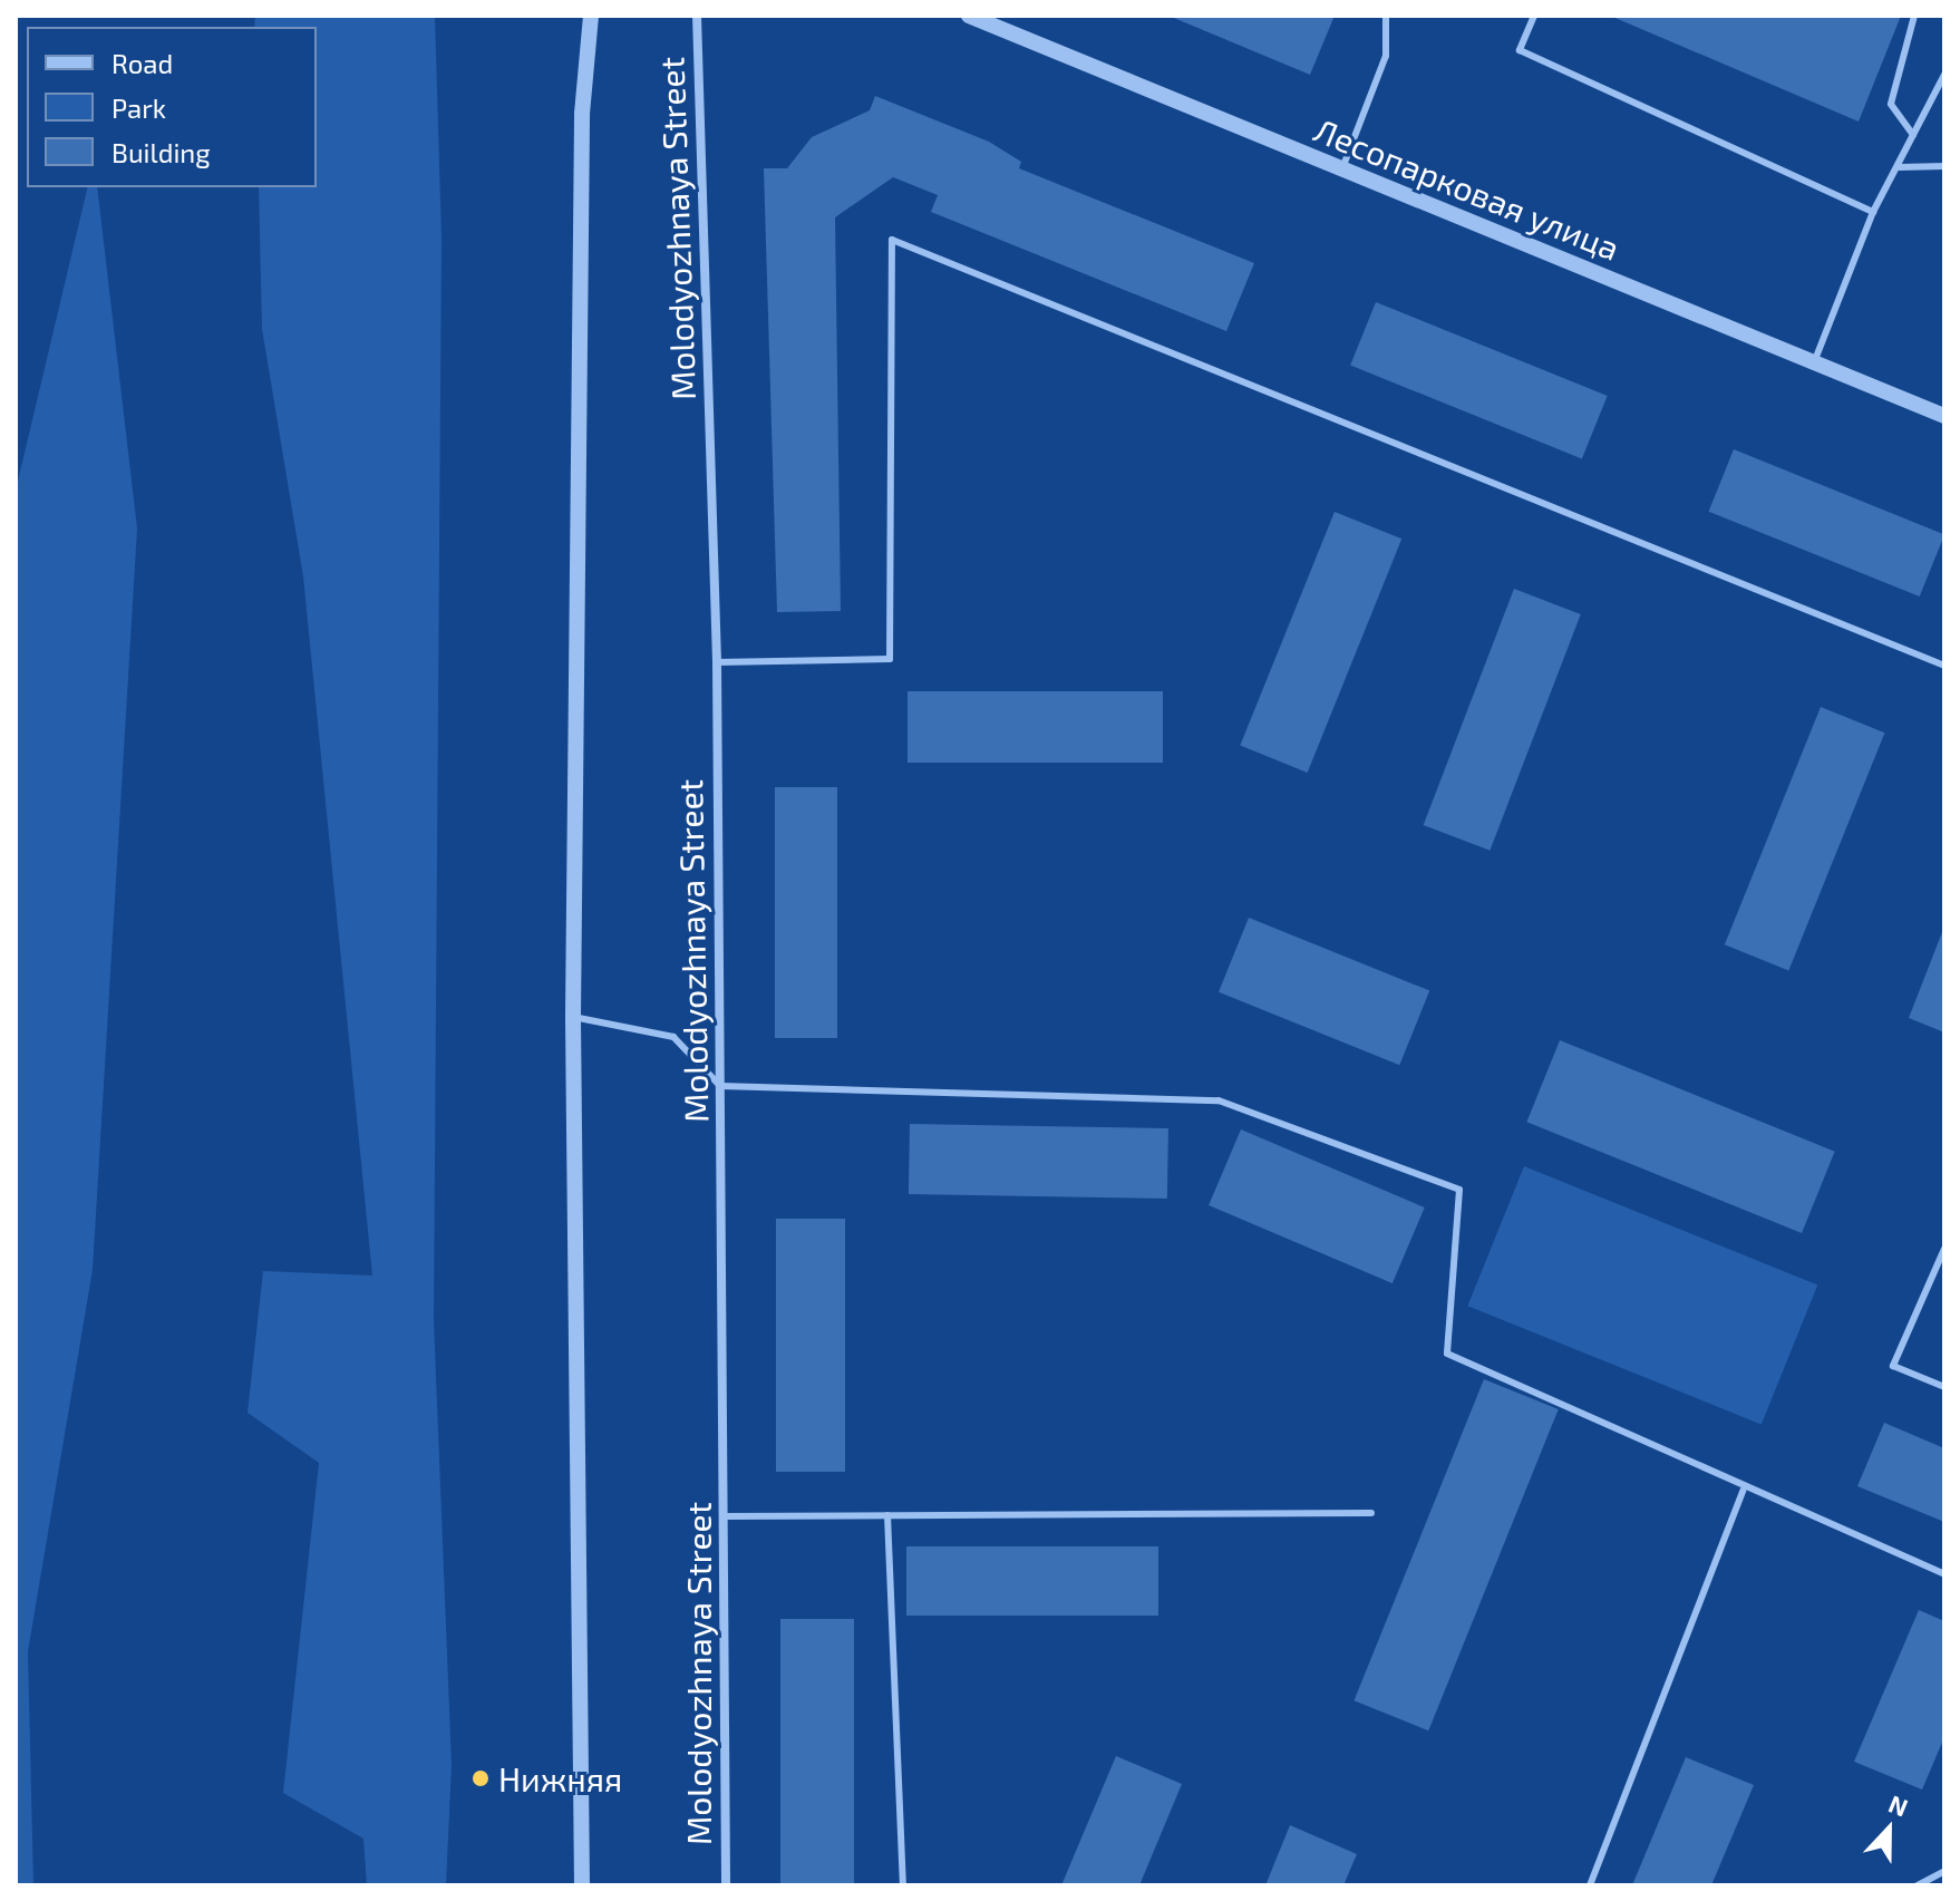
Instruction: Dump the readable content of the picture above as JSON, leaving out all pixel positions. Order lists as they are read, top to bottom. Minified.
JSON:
{"streets":{"street":["Лесопарковая улица","Molodyozhnaya Street"]},"places":["Нижняя"],"legend":["Road","Park","Building"],"north":"top"}
